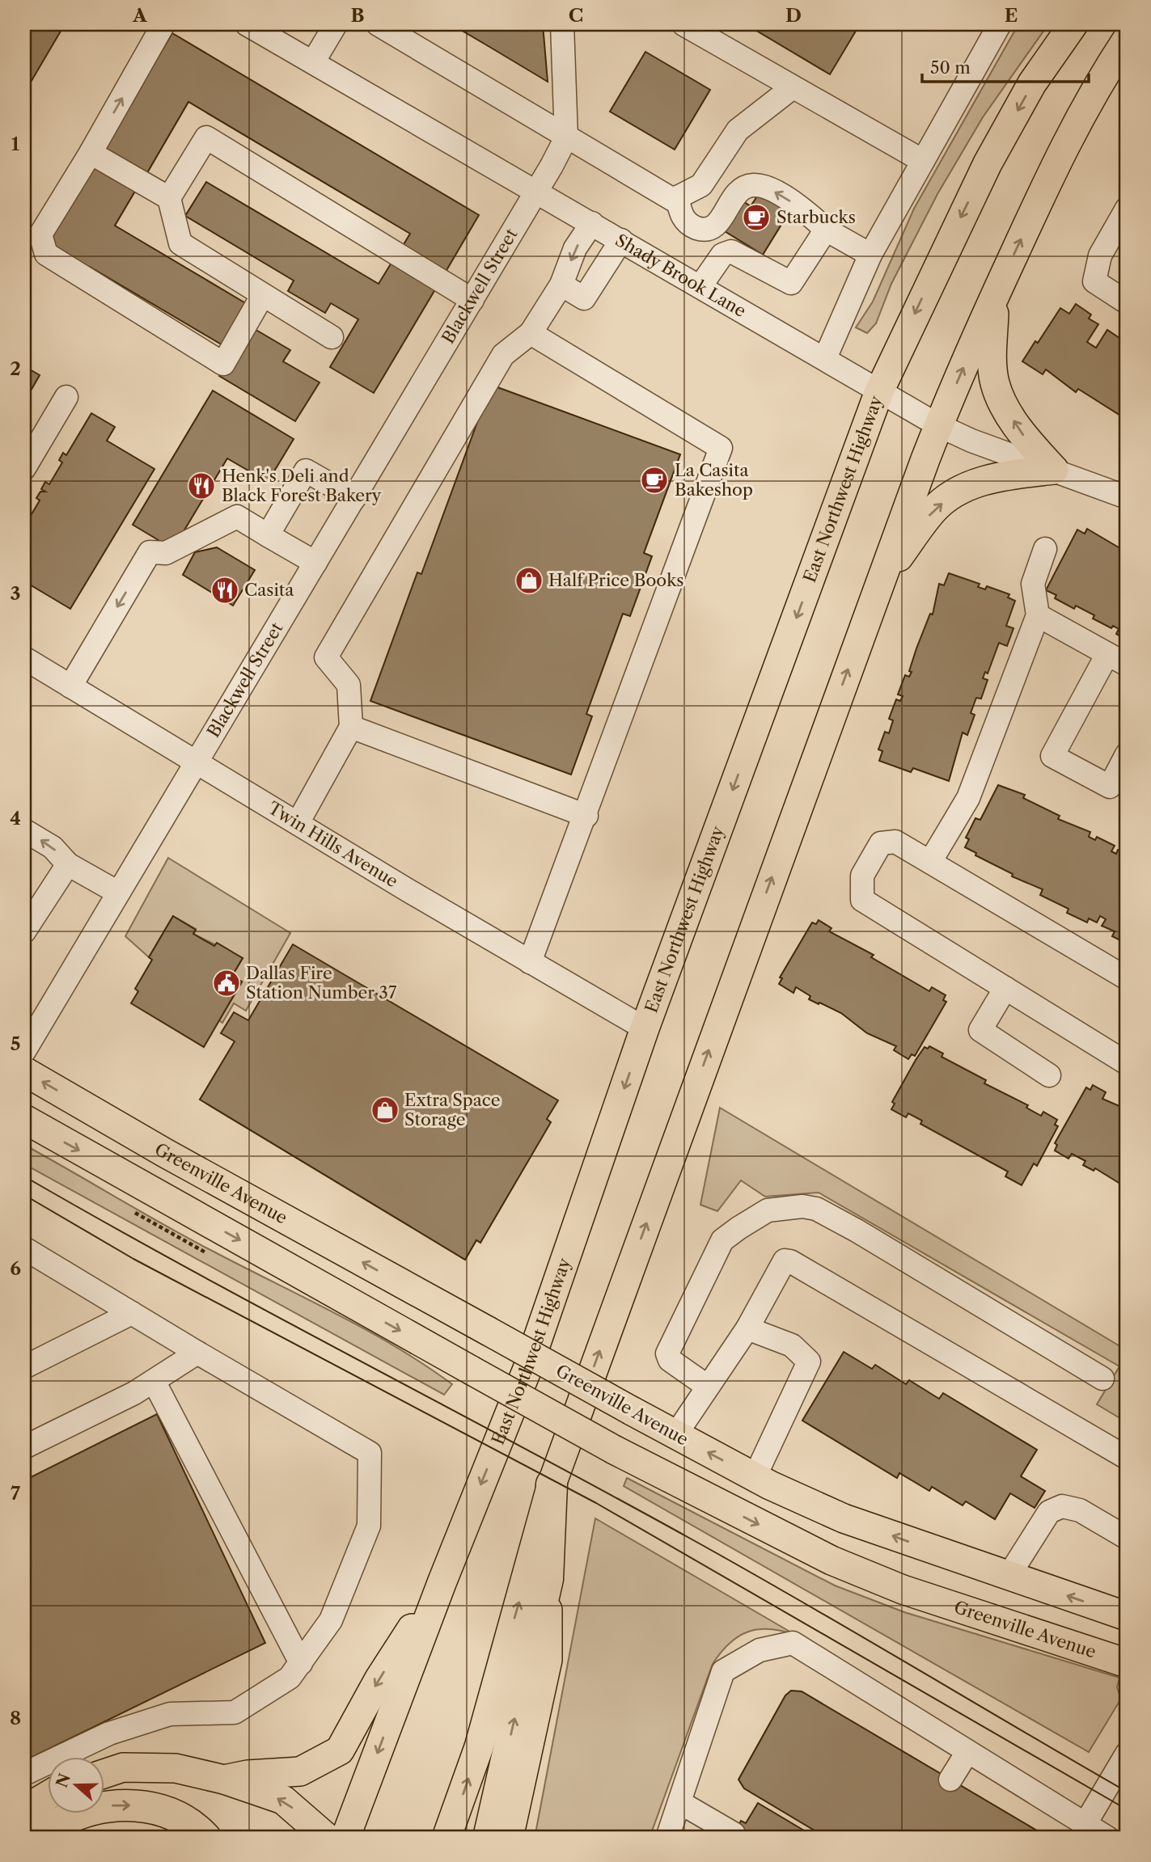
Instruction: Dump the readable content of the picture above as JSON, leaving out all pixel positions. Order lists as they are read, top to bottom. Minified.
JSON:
{"streets":{"main road":["East Northwest Highway","Greenville Avenue"],"street":["Shady Brook Lane","Blackwell Street","Twin Hills Avenue"]},"crossings":[["Shady Brook Lane","Blackwell Street"],["Shady Brook Lane","East Northwest Highway"],["Blackwell Street","Twin Hills Avenue"],["East Northwest Highway","Twin Hills Avenue"]],"places":{"cafe":["Starbucks","La Casita Bakeshop"],"restaurant":["Henk's Deli and Black Forest Bakery","Casita"],"shop":["Half Price Books","Extra Space Storage"],"public building":["Dallas Fire Station Number 37"]},"scale_bar":"50 m","north":"left","grid":{"columns":["A","B","C","D","E"],"rows":["1","2","3","4","5","6","7","8"]}}
